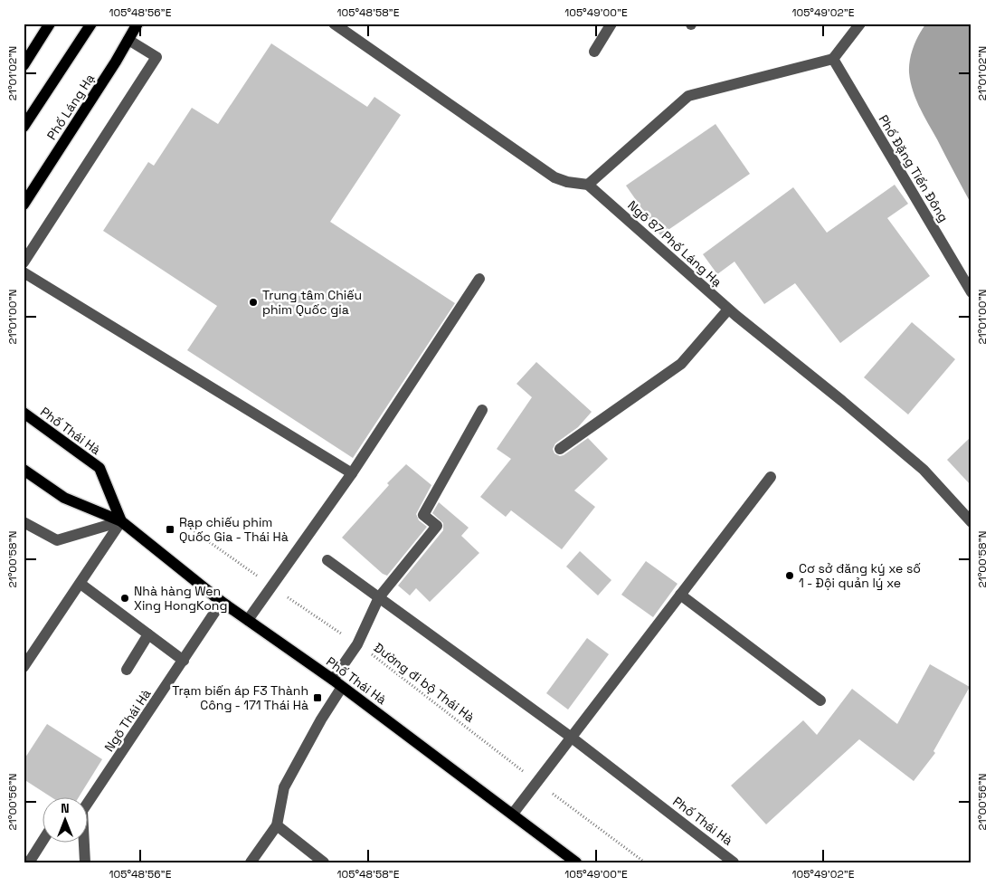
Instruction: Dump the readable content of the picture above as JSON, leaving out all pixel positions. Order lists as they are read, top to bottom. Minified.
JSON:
{"streets":{"main road":["Phố Láng Hạ","Phố Thái Hà"],"street":["Phố Đặng Tiến Đông","Ngõ 87 Phố Láng Hạ","Ngõ Thái Hà"],"path":["Đường đi bộ Thái Hà"]},"crossings":[["Phố Thái Hà","Ngõ Thái Hà"]],"places":{"other":["Trung tâm Chiếu phim Quốc gia","Cơ sở đăng ký xe số 1 - Đội quản lý xe","Nhà hàng Wen Xing HongKong"],"transit":["Rạp chiếu phim Quốc Gia - Thái Hà","Trạm biến áp F3 Thành Công - 171 Thái Hà"]},"north":"top","coordinates":["105°48'56\"E","105°48'58\"E","105°49'00\"E","105°49'02\"E","21°01'02\"N","21°01'00\"N","21°00'58\"N","21°00'56\"N"]}
